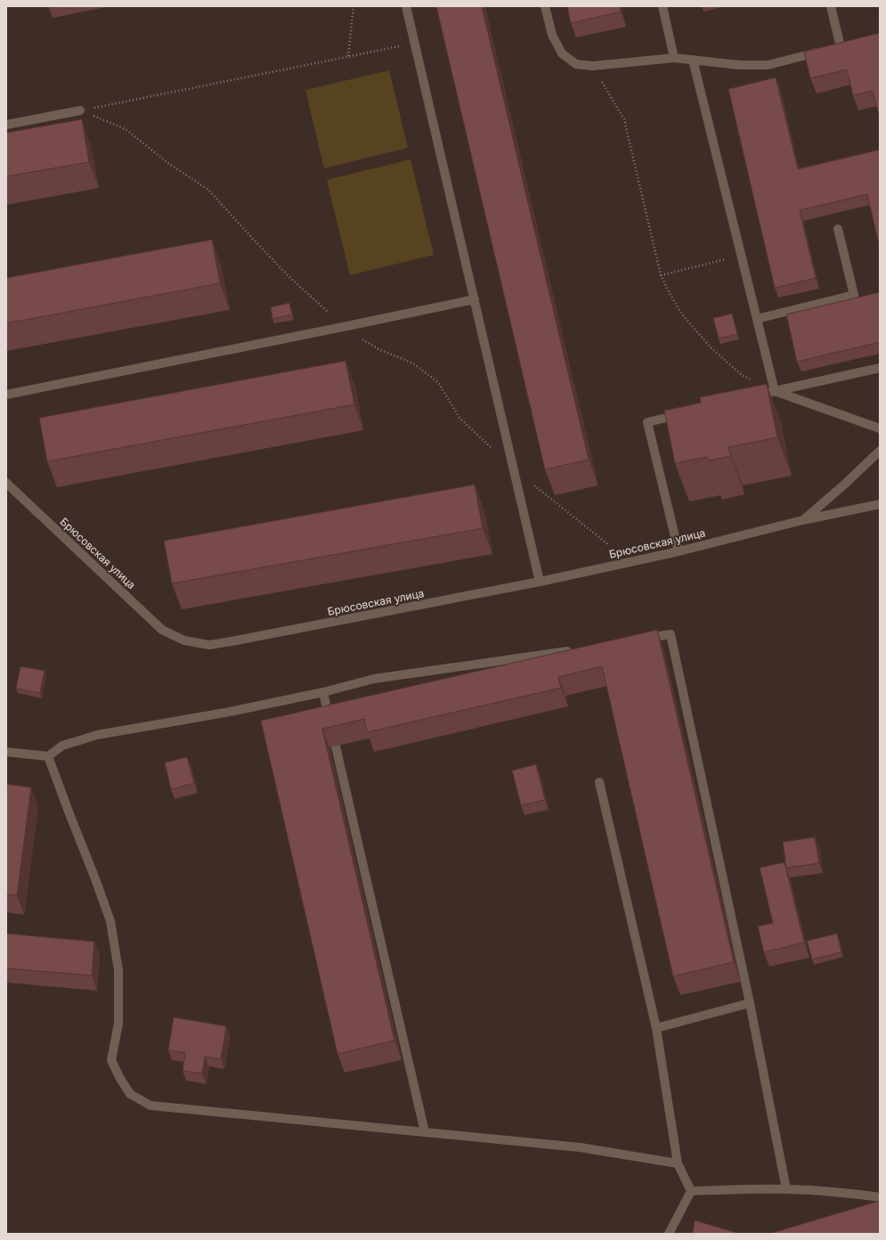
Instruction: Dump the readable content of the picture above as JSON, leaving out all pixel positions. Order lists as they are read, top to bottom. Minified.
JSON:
{"streets":{"street":["Брюсовская улица"]}}
